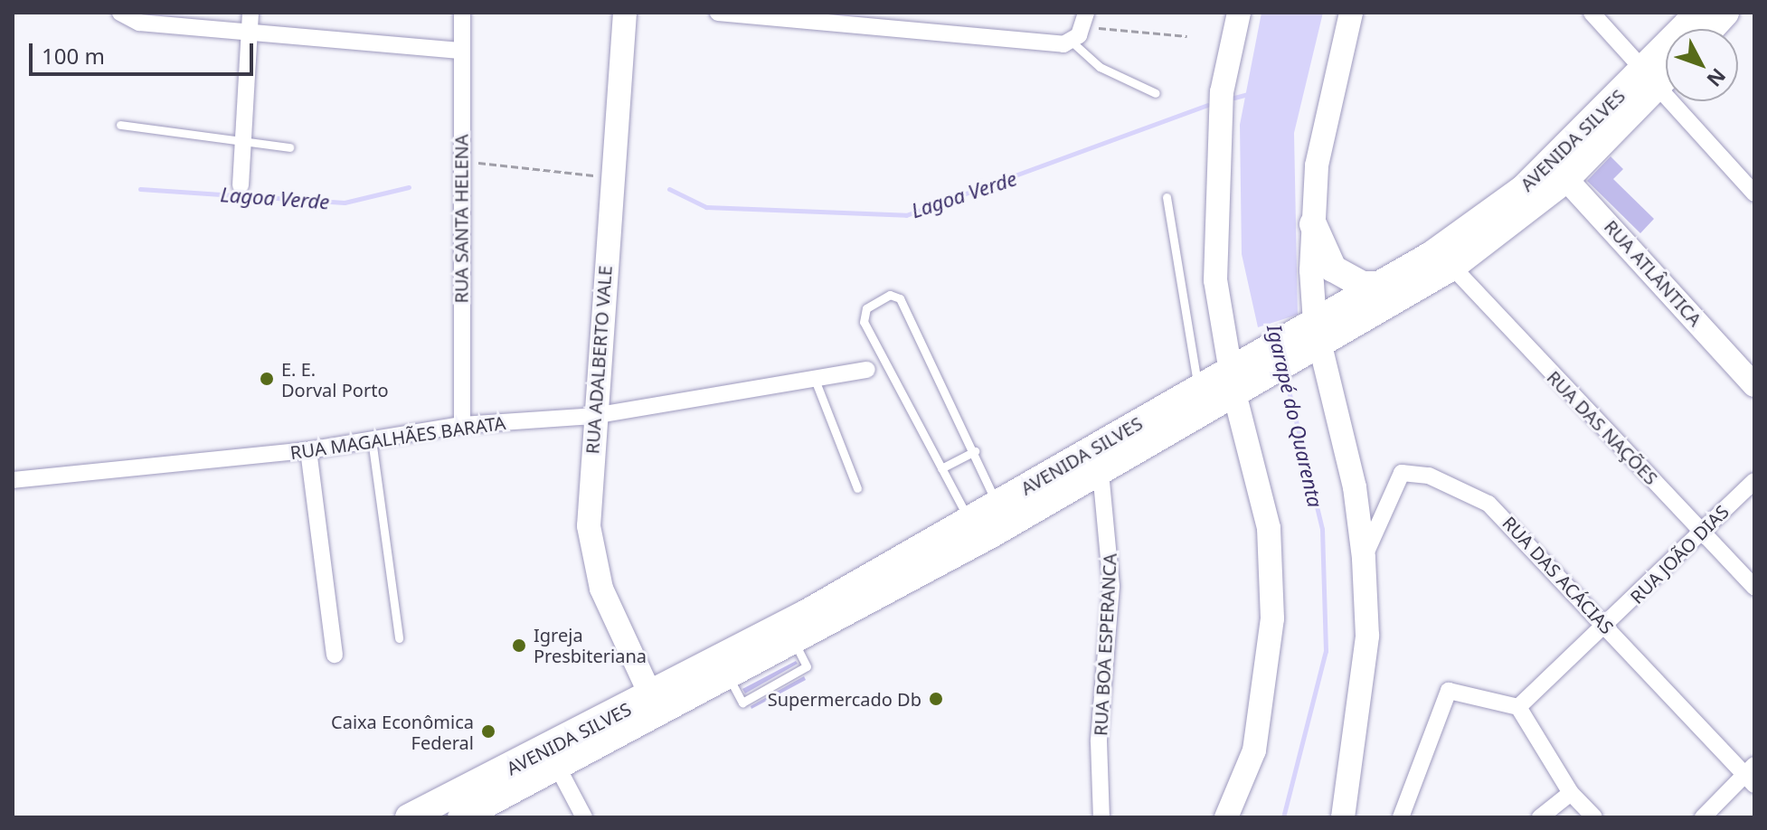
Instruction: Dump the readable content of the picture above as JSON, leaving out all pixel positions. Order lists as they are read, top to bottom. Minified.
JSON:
{"streets":{"main road":["AVENIDA SILVES"],"street":["RUA SANTA HELENA","RUA ATLÂNTICA","RUA ADALBERTO VALE","RUA DAS NAÇÕES","RUA MAGALHÃES BARATA","RUA JOÃO DIAS","RUA DAS ACÁCIAS","RUA BOA ESPERANCA"]},"crossings":[["AVENIDA SILVES","RUA ATLÂNTICA"],["AVENIDA SILVES","RUA ADALBERTO VALE"],["AVENIDA SILVES","RUA DAS NAÇÕES"],["AVENIDA SILVES","RUA BOA ESPERANCA"],["RUA SANTA HELENA","RUA MAGALHÃES BARATA"],["RUA ADALBERTO VALE","RUA MAGALHÃES BARATA"],["RUA DAS NAÇÕES","RUA JOÃO DIAS"],["RUA JOÃO DIAS","RUA DAS ACÁCIAS"]],"water":["Lagoa Verde","Igarapé do Quarenta"],"places":["E. E. Dorval Porto","Igreja Presbiteriana","Supermercado Db","Caixa Econômica Federal"],"scale_bar":"100 m","north":"bottom right"}
